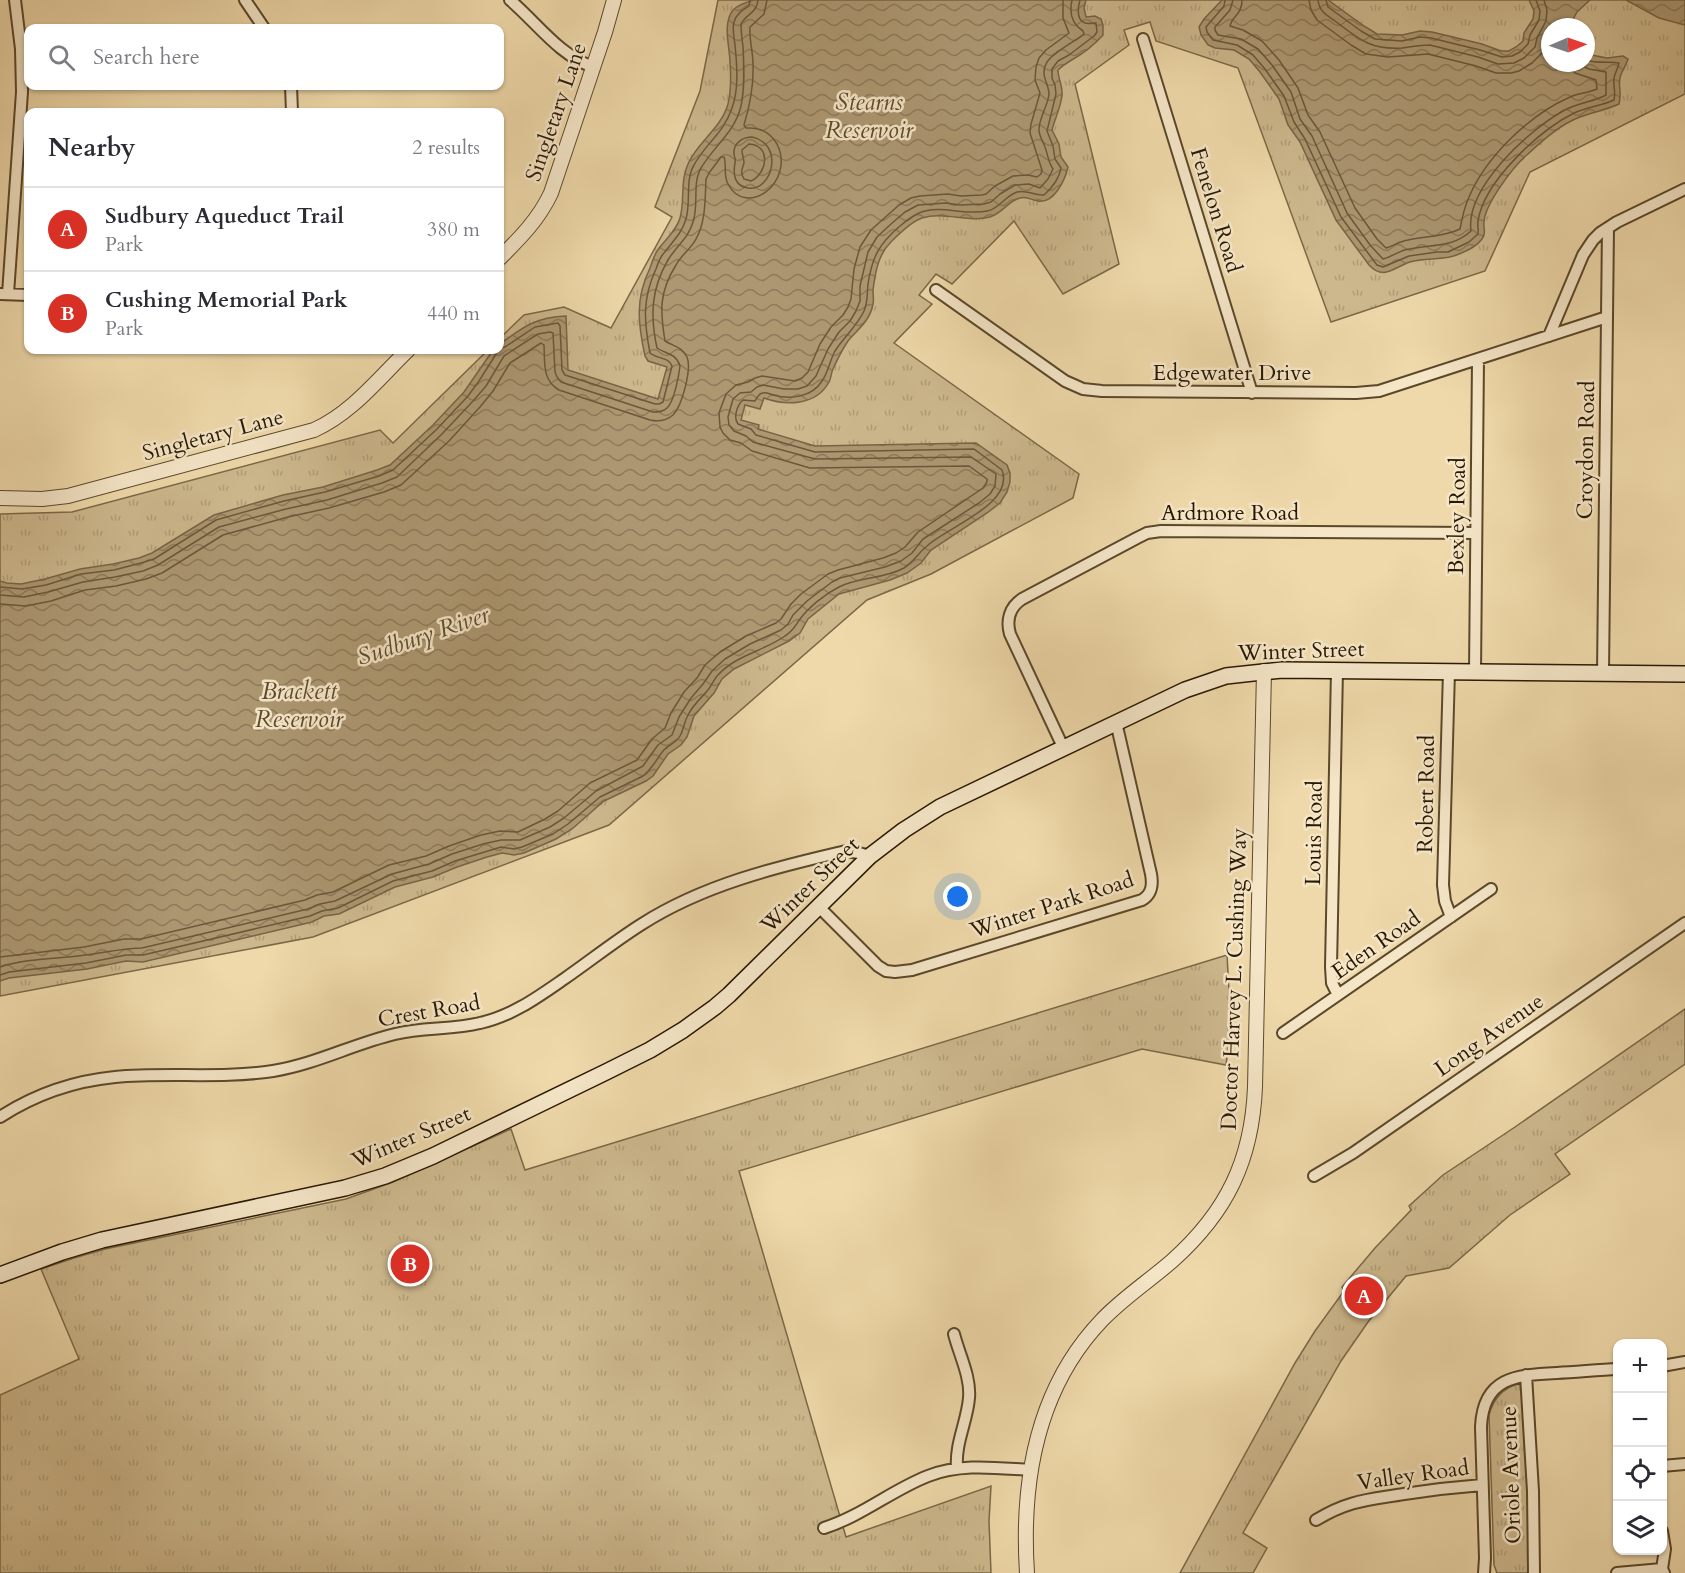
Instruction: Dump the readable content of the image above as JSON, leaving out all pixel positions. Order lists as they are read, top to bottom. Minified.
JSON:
{"streets":{"main road":["Winter Street"],"street":["Singletary Lane","Fenelon Road","Edgewater Drive","Croydon Road","Ardmore Road","Bexley Road","Robert Road","Louis Road","Winter Park Road","Eden Road","Doctor Harvey L. Cushing Way","Crest Road","Long Avenue","Valley Road","Oriole Avenue"]},"crossings":[["Fenelon Road","Edgewater Drive"],["Edgewater Drive","Croydon Road"],["Edgewater Drive","Bexley Road"],["Croydon Road","Winter Street"],["Ardmore Road","Bexley Road"],["Ardmore Road","Winter Street"],["Bexley Road","Winter Street"],["Winter Street","Robert Road"],["Winter Street","Louis Road"],["Winter Street","Winter Park Road"],["Winter Street","Doctor Harvey L. Cushing Way"],["Winter Street","Crest Road"],["Robert Road","Eden Road"],["Louis Road","Eden Road"]],"water":["Stearns Reservoir","Sudbury River","Brackett Reservoir"],"north":"right","page":{"search":"Search here","heading":["Nearby","2 results"],"list":[{"mark":"A","name":"Sudbury Aqueduct Trail","note":"Park","value":"380 m"},{"mark":"B","name":"Cushing Memorial Park","note":"Park","value":"440 m"}],"pins":["B","A"],"map_buttons":["+","−"]}}
